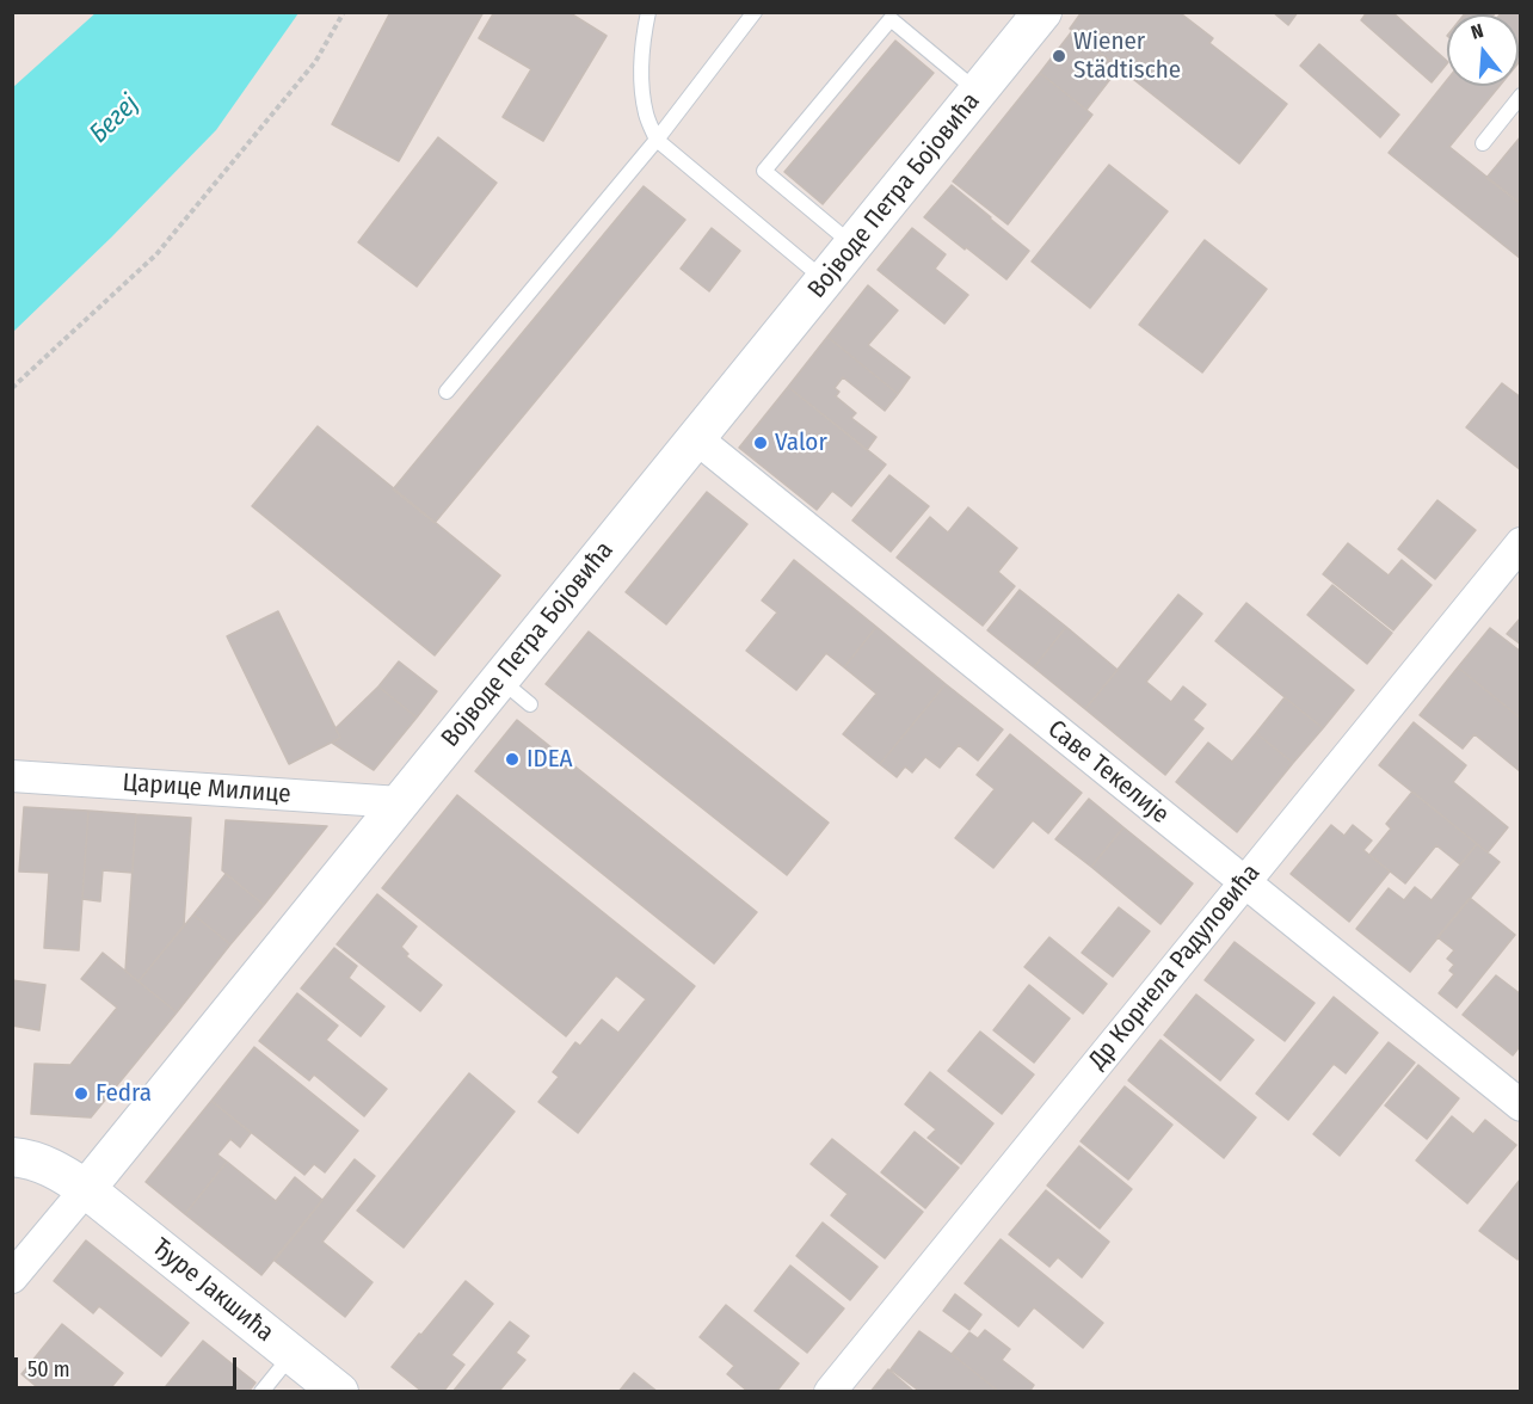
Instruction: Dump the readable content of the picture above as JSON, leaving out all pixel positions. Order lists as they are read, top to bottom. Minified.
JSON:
{"streets":{"street":["Војводе Петра Бојовића","Саве Текелије","Царице Милице","Др Корнела Радуловића","Ђуре Јакшића"]},"crossings":[["Војводе Петра Бојовића","Саве Текелије"],["Војводе Петра Бојовића","Царице Милице"],["Војводе Петра Бојовића","Ђуре Јакшића"],["Саве Текелије","Др Корнела Радуловића"]],"water":["Бегеј"],"places":["Wiener Städtische","Valor","IDEA","Fedra"],"scale_bar":"50 m","north":"top"}
